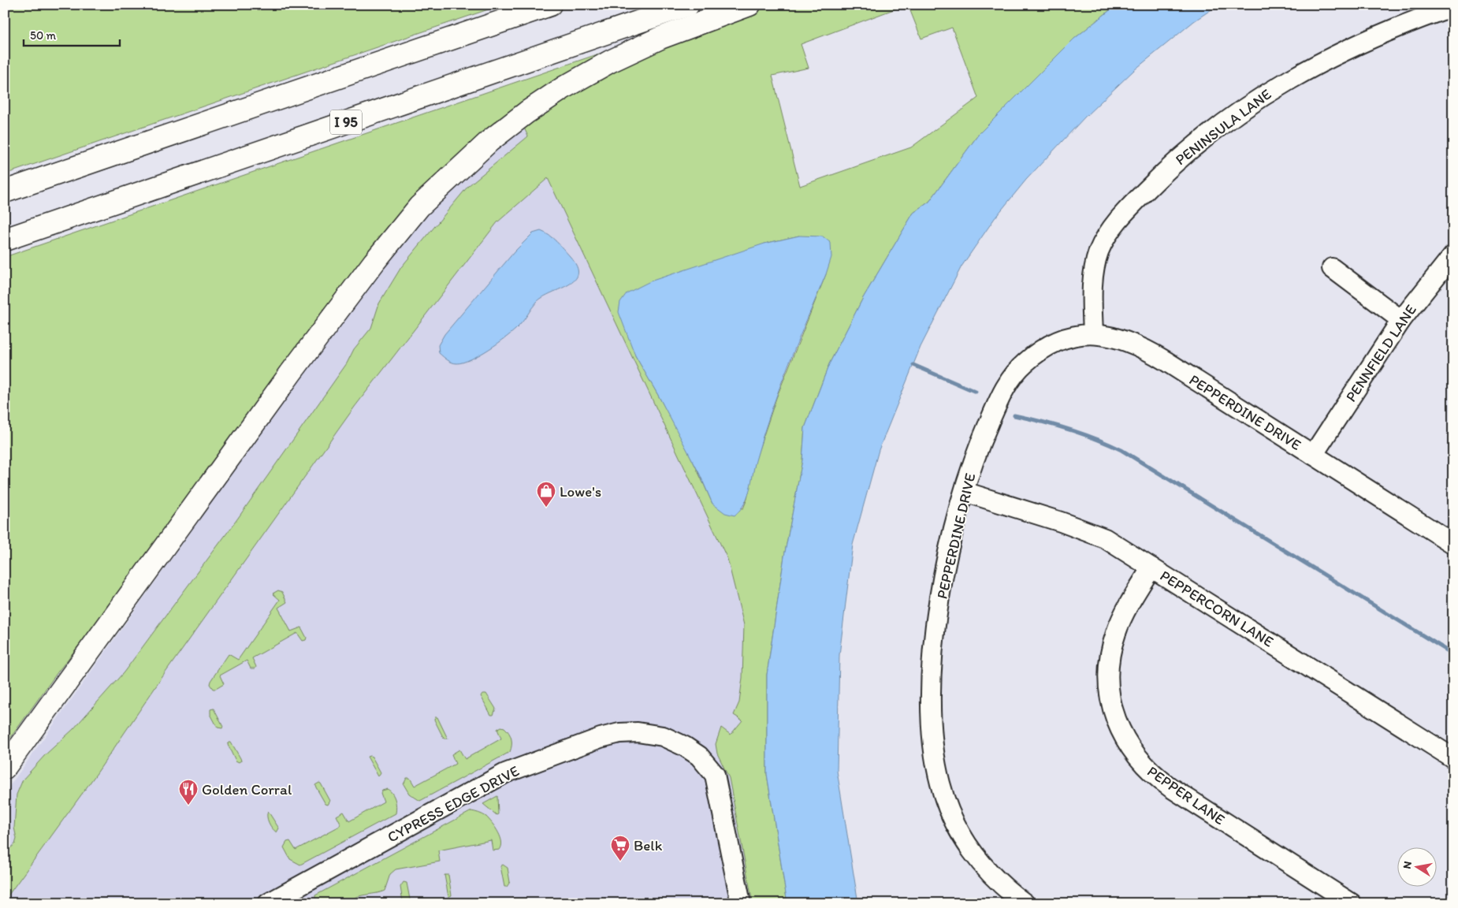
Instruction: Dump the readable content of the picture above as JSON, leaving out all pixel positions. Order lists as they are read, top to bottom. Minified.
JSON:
{"streets":{"highway":["I 95"],"street":["PENINSULA LANE","PENNFIELD LANE","PEPPERDINE DRIVE","PEPPERCORN LANE","PEPPER LANE","CYPRESS EDGE DRIVE"]},"crossings":[["PENINSULA LANE","PEPPERDINE DRIVE"],["PENNFIELD LANE","PEPPERDINE DRIVE"],["PEPPERDINE DRIVE","PEPPERCORN LANE"],["PEPPERCORN LANE","PEPPER LANE"]],"places":{"shop":["Lowe's"],"restaurant":["Golden Corral"],"supermarket":["Belk"]},"scale_bar":"50 m","north":"left"}
